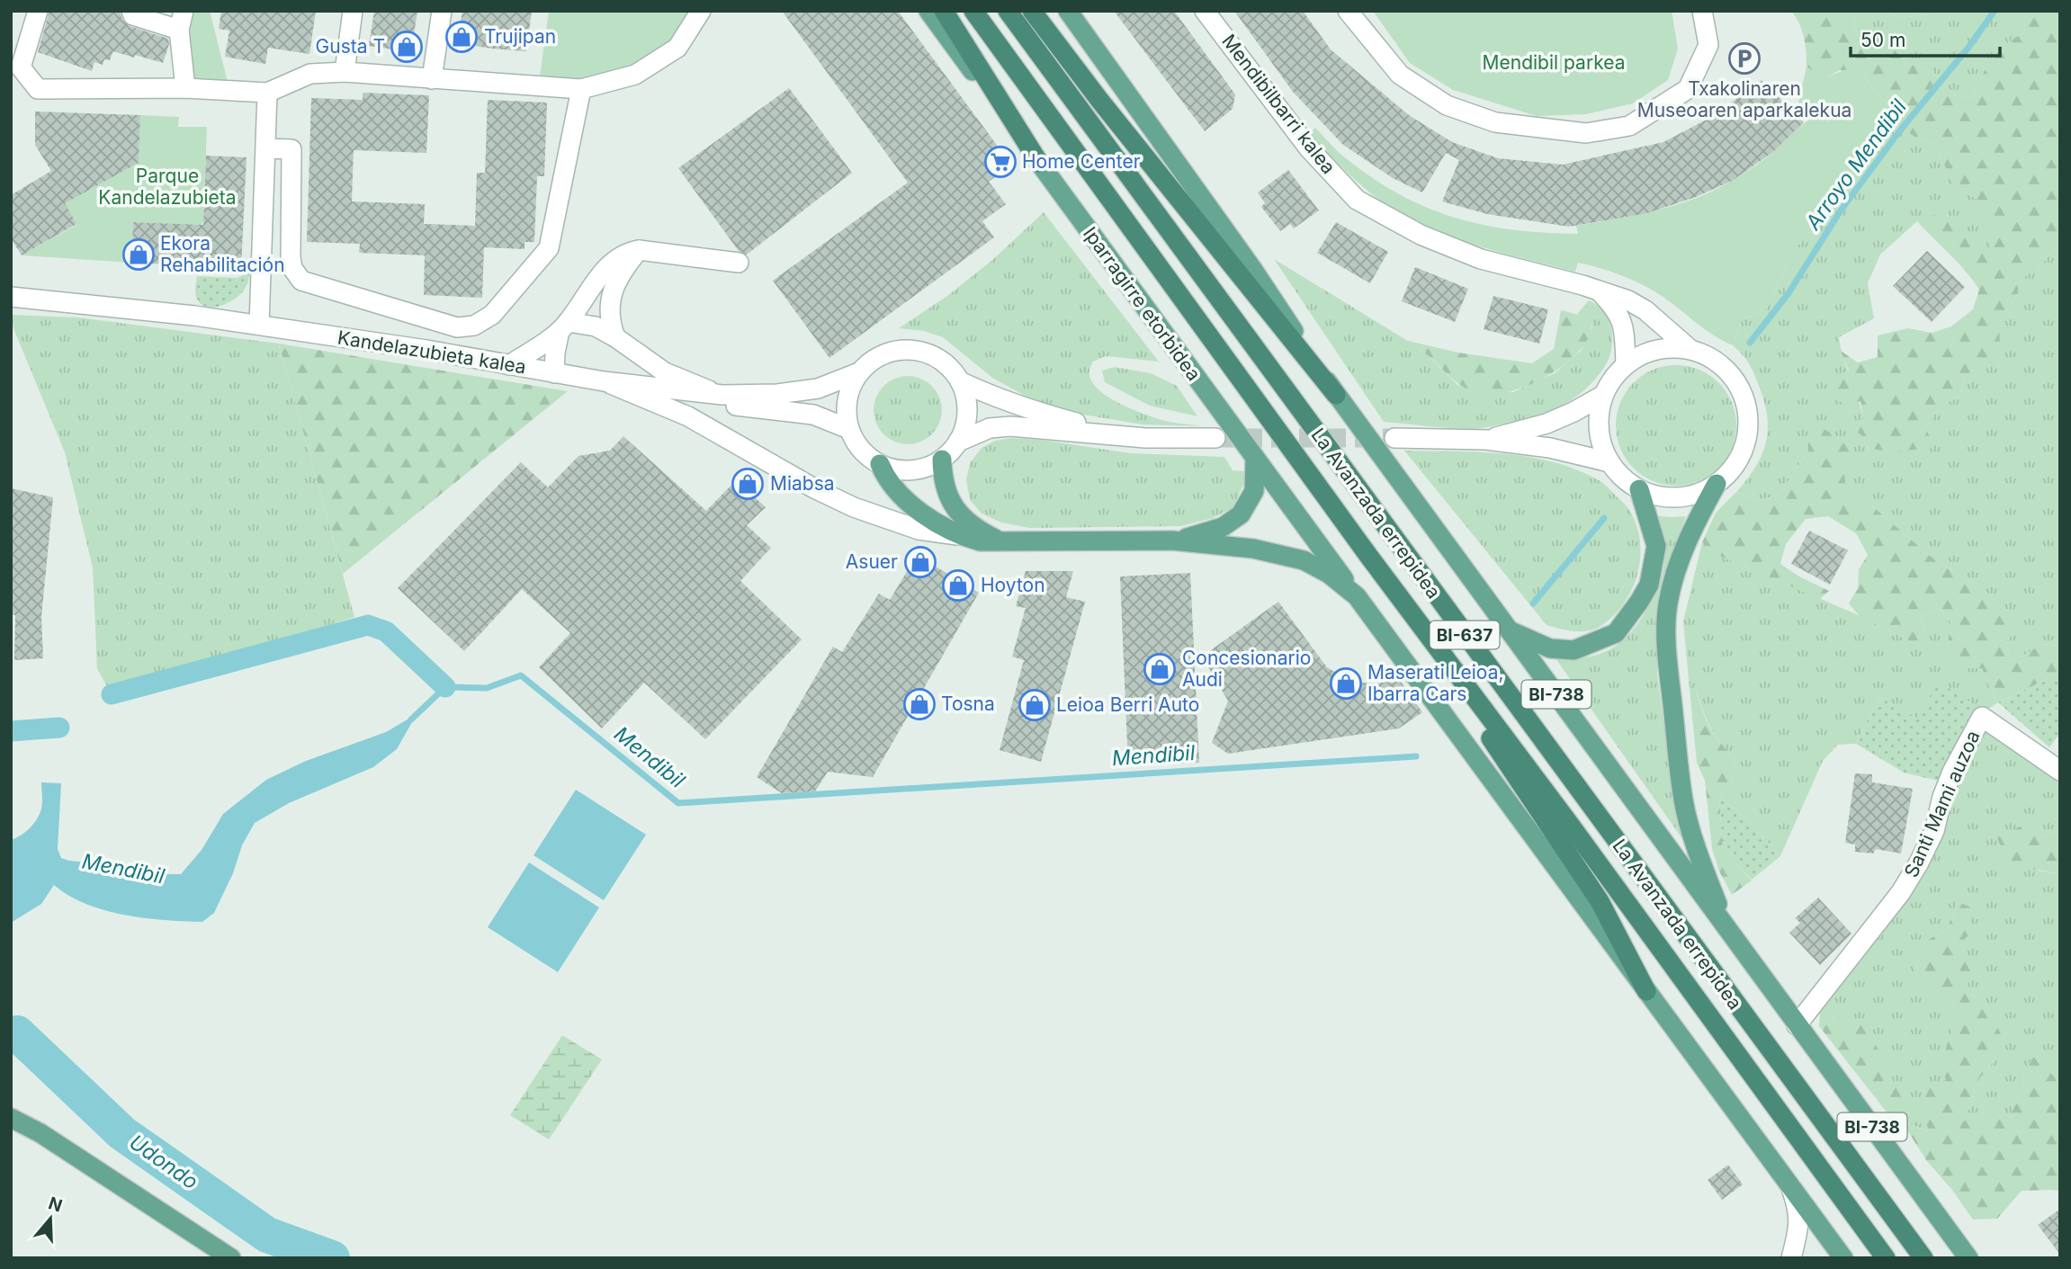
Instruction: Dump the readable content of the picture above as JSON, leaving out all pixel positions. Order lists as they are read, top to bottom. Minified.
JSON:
{"streets":{"highway":["La Avanzada errepidea","BI-637"],"main road":["Iparragirre etorbidea","BI-738"],"street":["Mendibilbarri kalea","Kandelazubieta kalea","Santi Mami auzoa"]},"crossings":[["BI-738","Santi Mami auzoa"]],"water":["Arroyo Mendibil","Mendibil","Udondo"],"parks":["Mendibil parkea","Parque Kandelazubieta"],"places":{"shop":["Trujipan","Gusta T","Ekora Rehabilitación","Miabsa","Asuer","Hoyton","Concesionario Audi","Maserati Leioa, Ibarra Cars","Tosna","Leioa Berri Auto"],"parking":["Txakolinaren Museoaren aparkalekua"],"supermarket":["Home Center"]},"scale_bar":"50 m","north":"top"}
